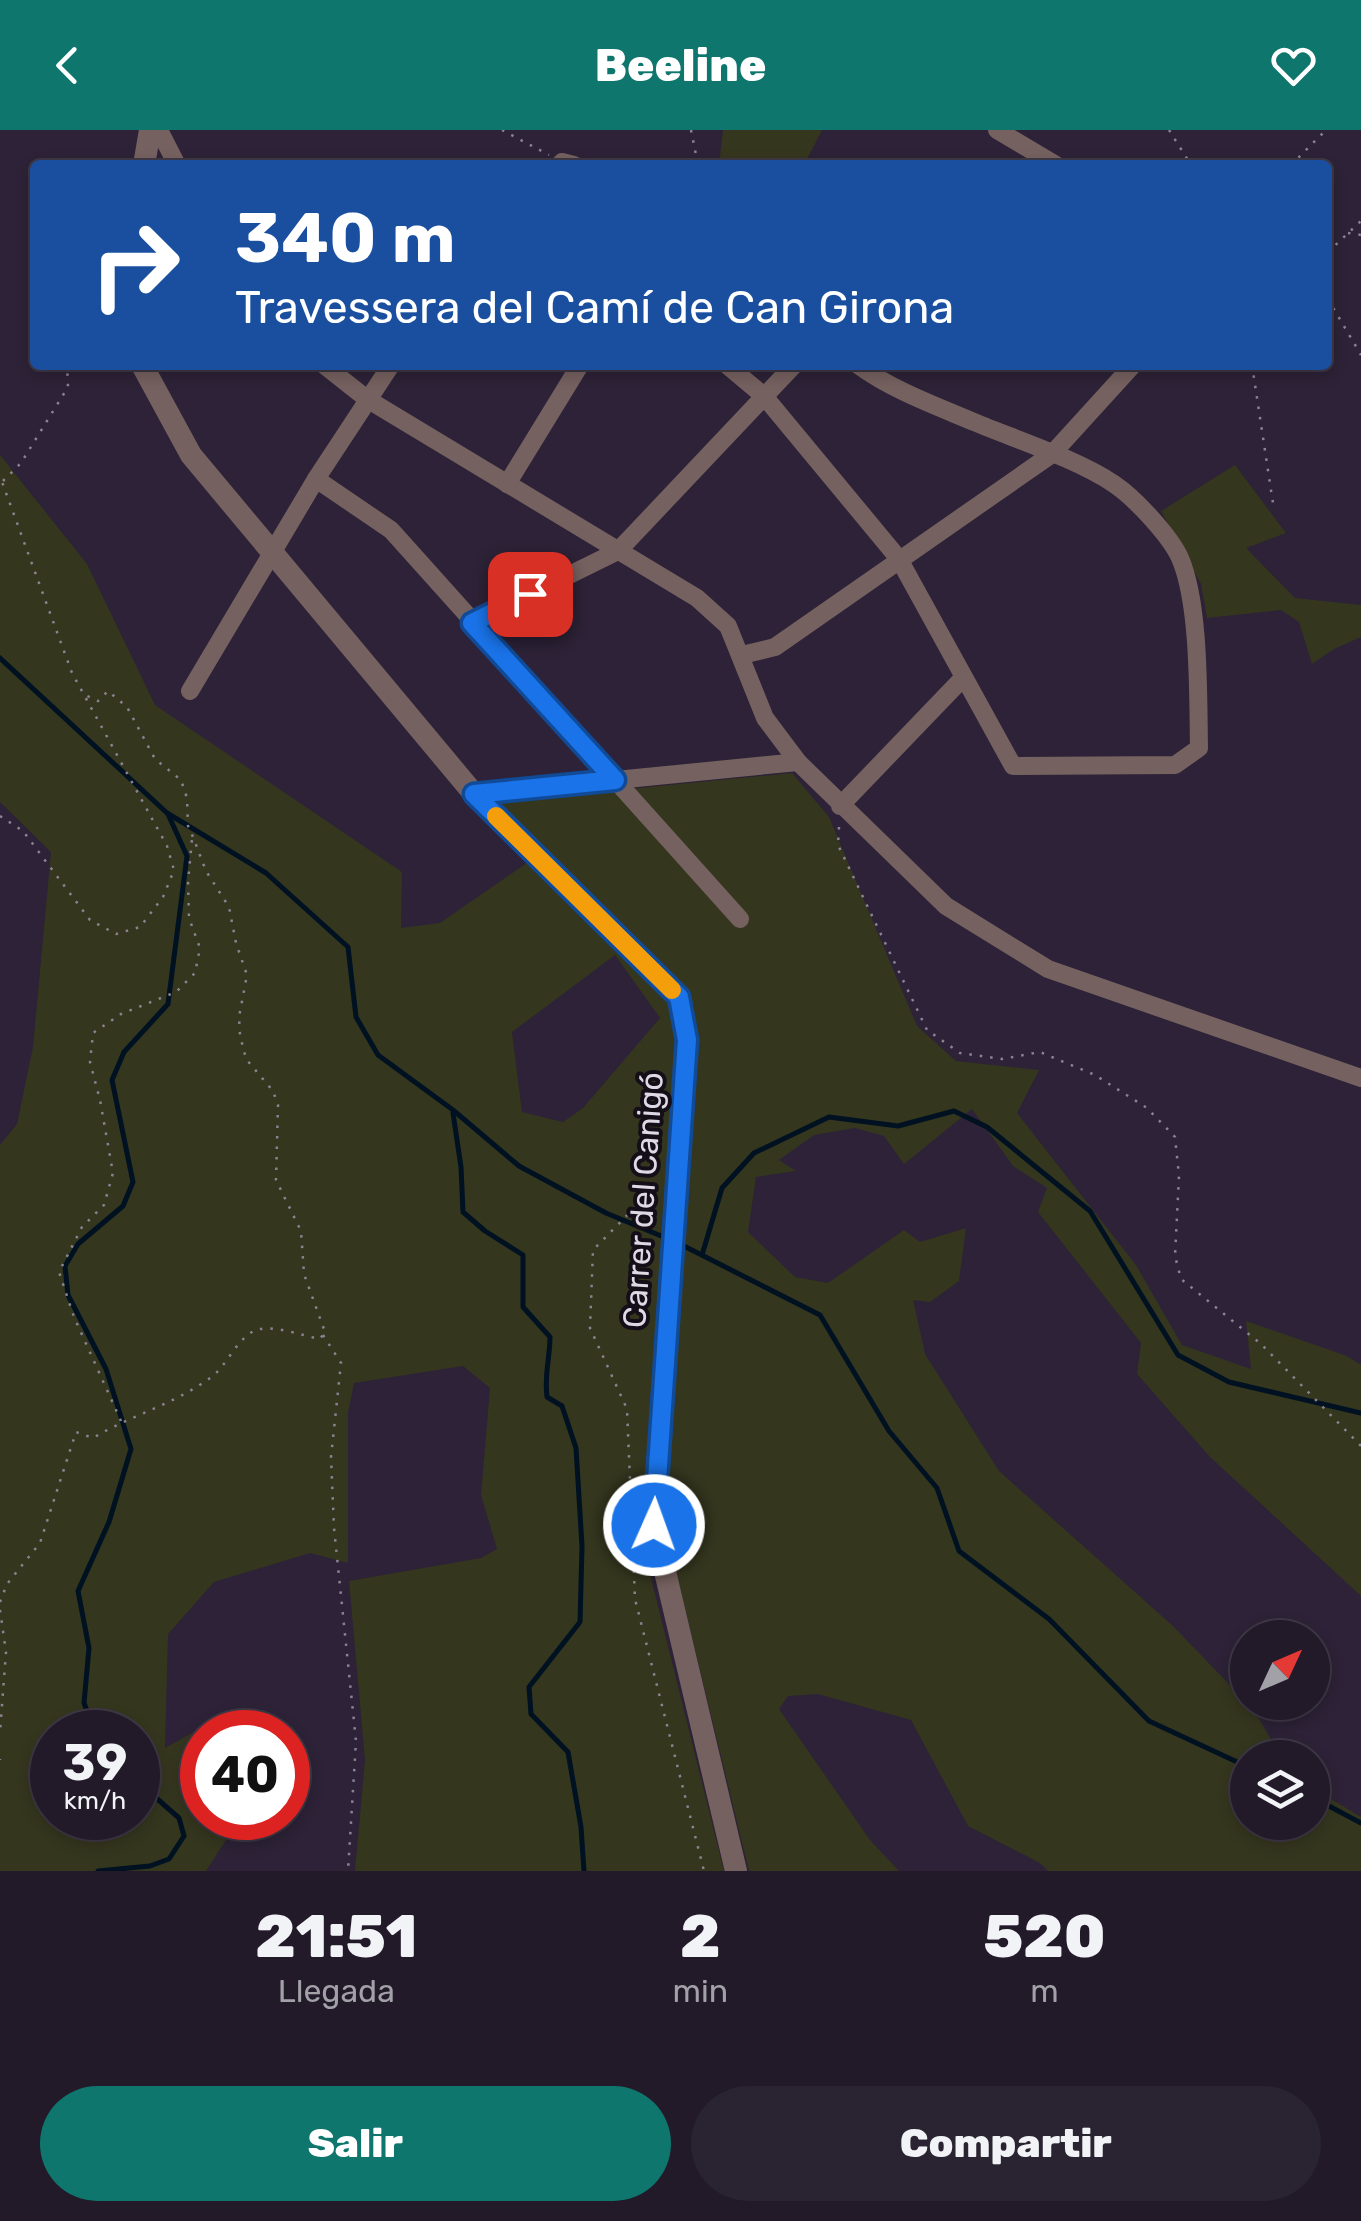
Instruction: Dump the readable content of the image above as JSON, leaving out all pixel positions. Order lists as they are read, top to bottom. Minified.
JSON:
{"streets":{"street":["Carrer del Canigó"]},"north":"top right","page":{"header":"Beeline","turn":["340 m","Travessera del Camí de Can Girona"],"speed":"39 km/h","limit":"40","eta":["21:51","Llegada","2","min","520","m"],"buttons":["Salir","Compartir"]}}
